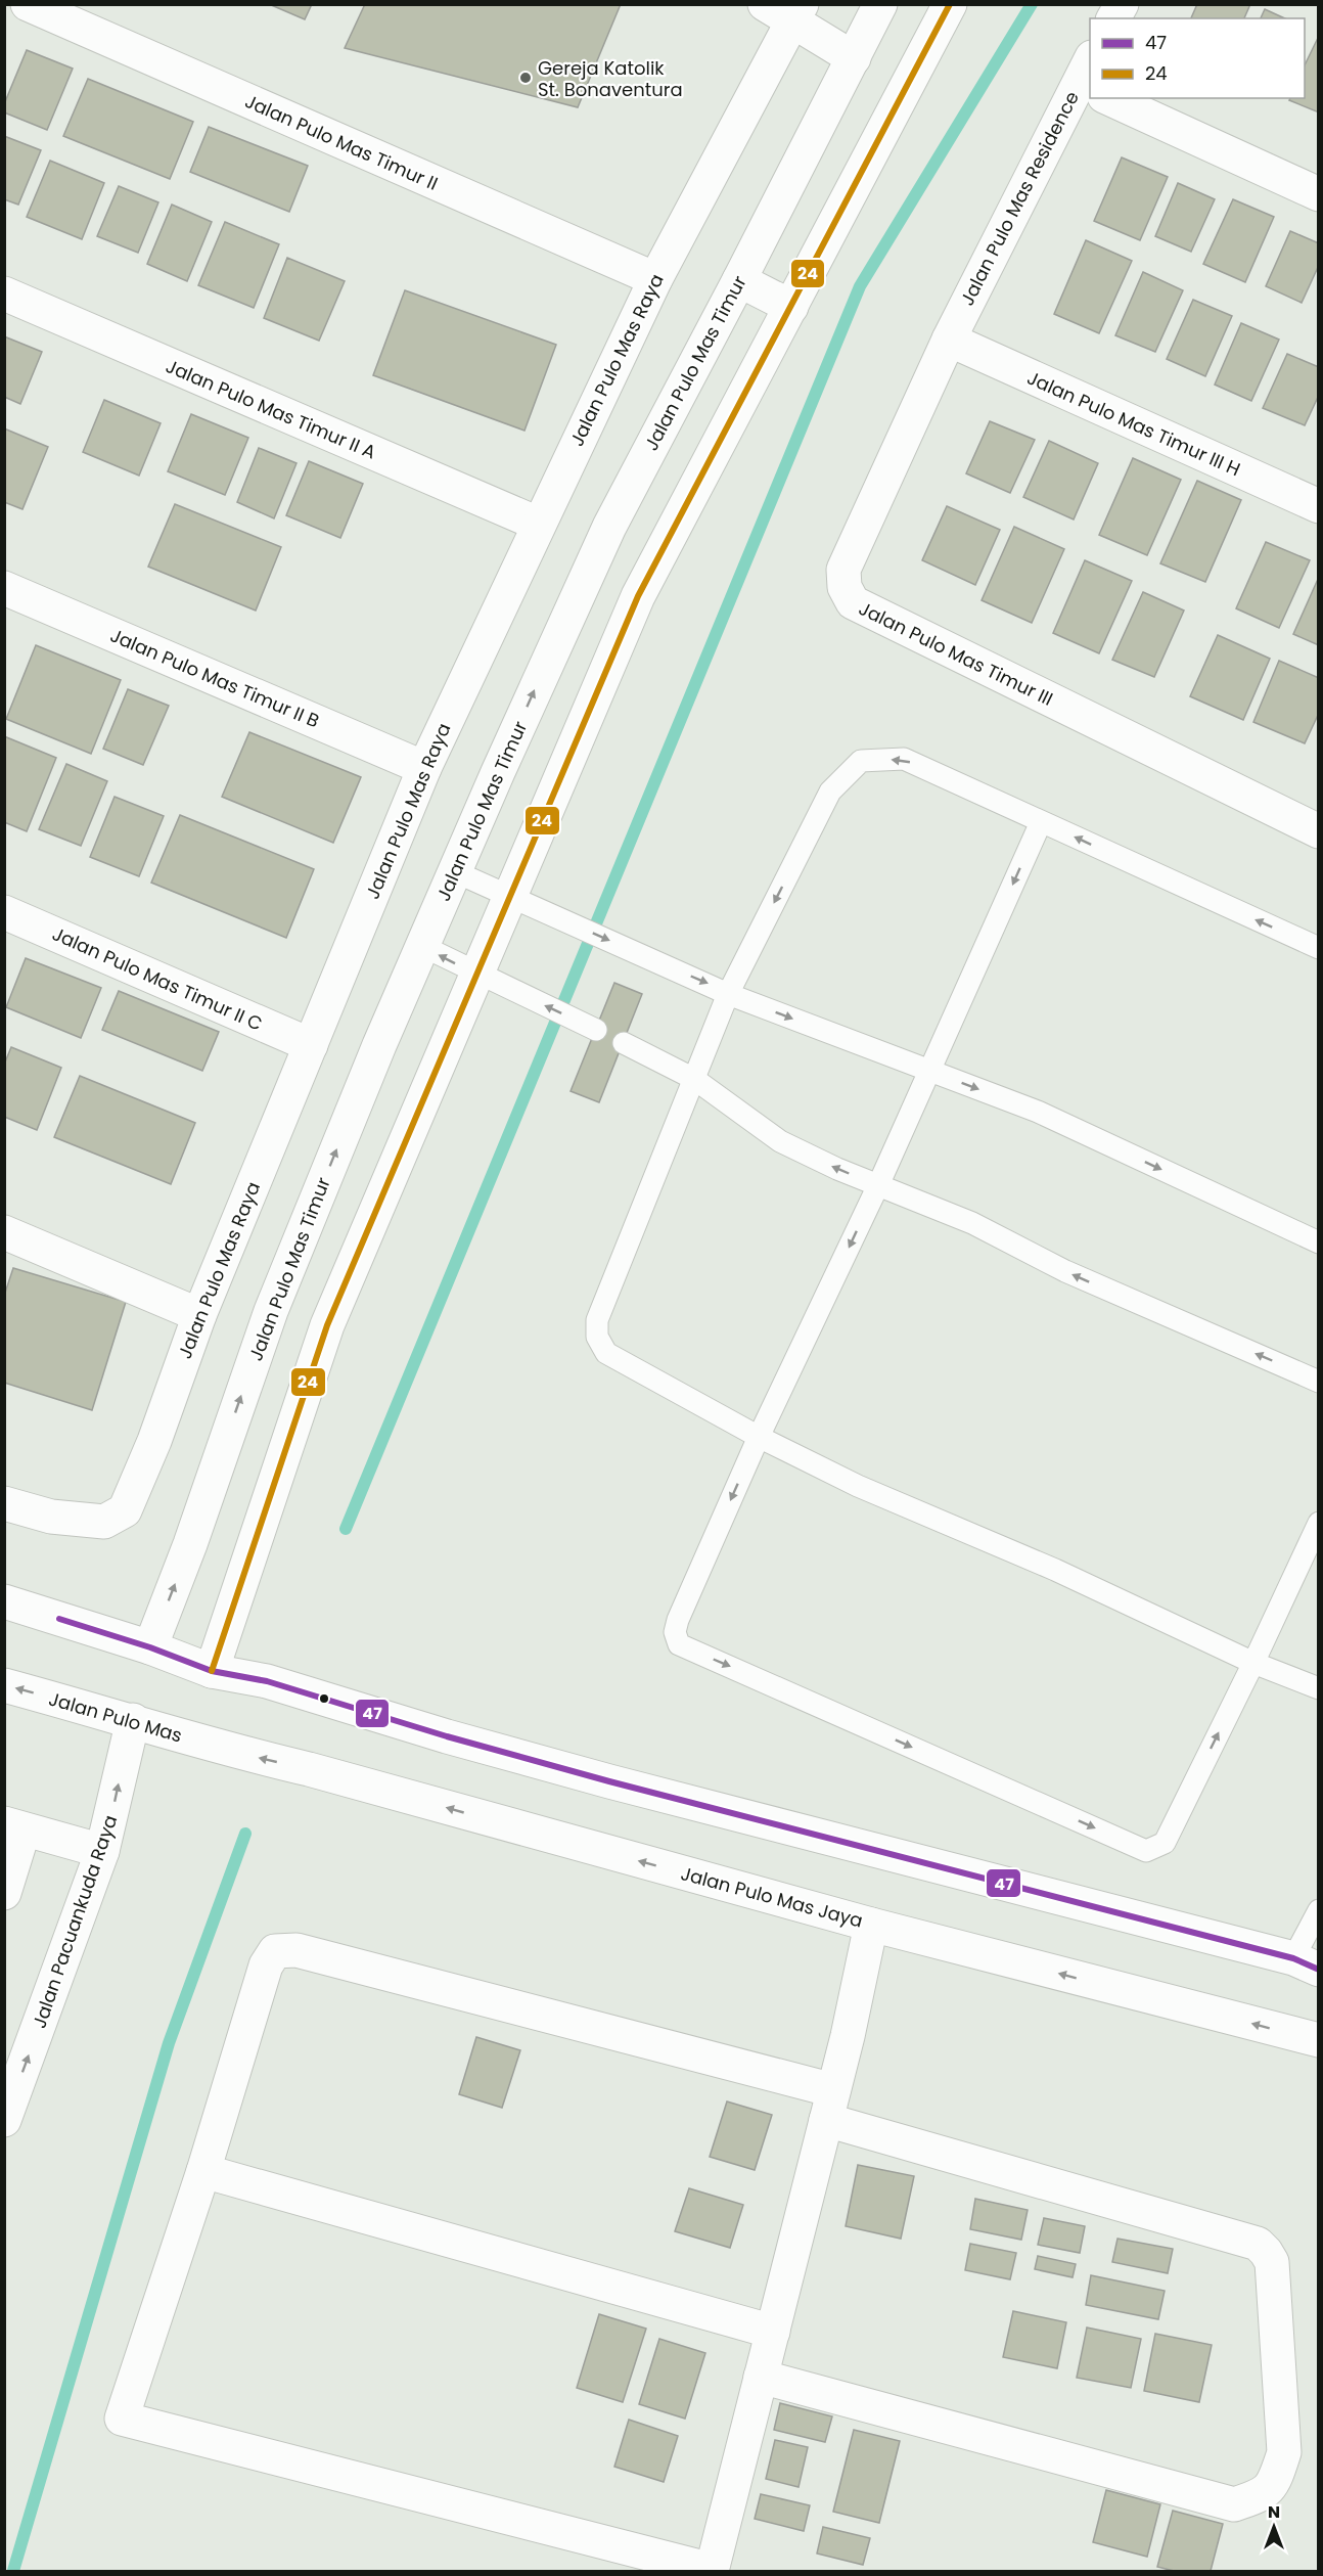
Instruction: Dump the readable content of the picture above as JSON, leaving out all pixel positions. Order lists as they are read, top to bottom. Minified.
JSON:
{"streets":{"street":["Jalan Pulo Mas Timur II","Jalan Pulo Mas Residence","Jalan Pulo Mas Raya","Jalan Pulo Mas Timur","Jalan Pulo Mas Timur II A","Jalan Pulo Mas Timur III H","Jalan Pulo Mas Timur III","Jalan Pulo Mas Timur II B","Jalan Pulo Mas Timur II C","Jalan Pulo Mas","Jalan Pulo Mas Jaya","Jalan Pacuankuda Raya"]},"crossings":[["Jalan Pulo Mas Timur II","Jalan Pulo Mas Raya"],["Jalan Pulo Mas Residence","Jalan Pulo Mas Timur III H"],["Jalan Pulo Mas Residence","Jalan Pulo Mas Timur III"],["Jalan Pulo Mas Raya","Jalan Pulo Mas Timur II A"],["Jalan Pulo Mas Raya","Jalan Pulo Mas Timur II B"],["Jalan Pulo Mas Raya","Jalan Pulo Mas Timur II C"],["Jalan Pulo Mas Timur III H","Jalan Pulo Mas Timur III"],["Jalan Pulo Mas","Jalan Pulo Mas Jaya"],["Jalan Pulo Mas","Jalan Pacuankuda Raya"]],"one_way":["Jalan Pacuankuda Raya"],"places":["Gereja Katolik St. Bonaventura"],"lines":["transit line 24","transit line 47"],"legend":["47","24"],"north":"top"}
